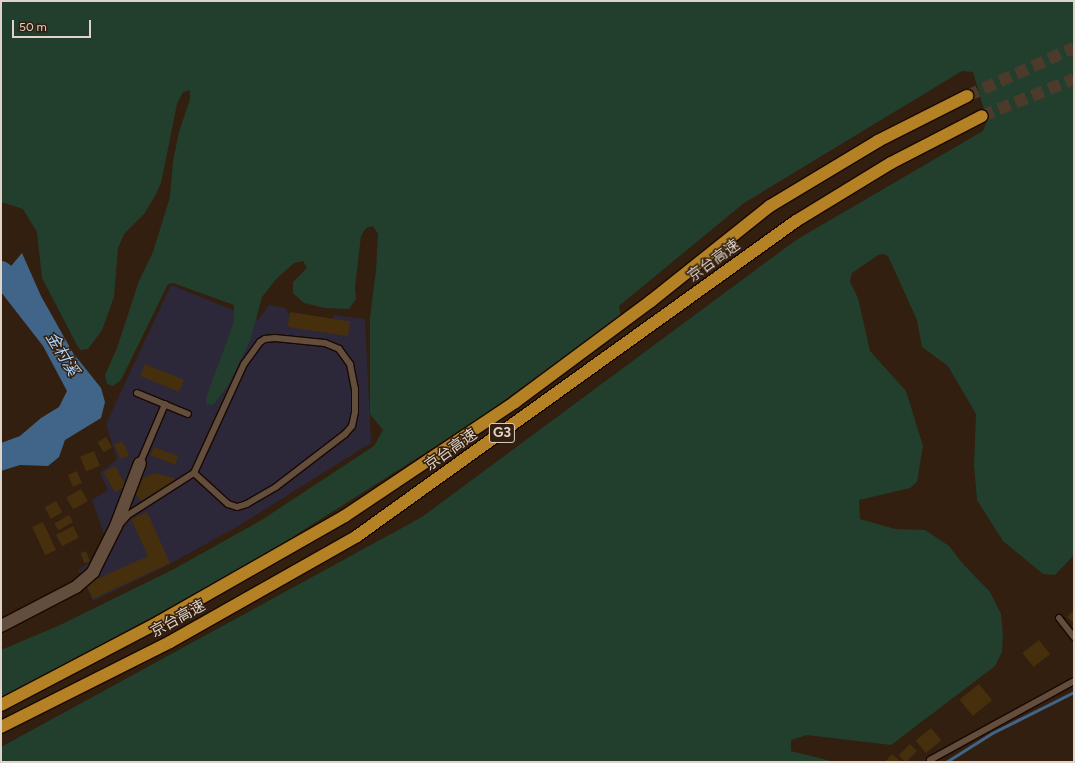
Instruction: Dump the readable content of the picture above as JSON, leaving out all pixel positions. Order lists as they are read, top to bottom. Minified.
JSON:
{"streets":{"highway":["京台高速","G3"]},"water":["金村溪"],"scale_bar":"50 m"}
